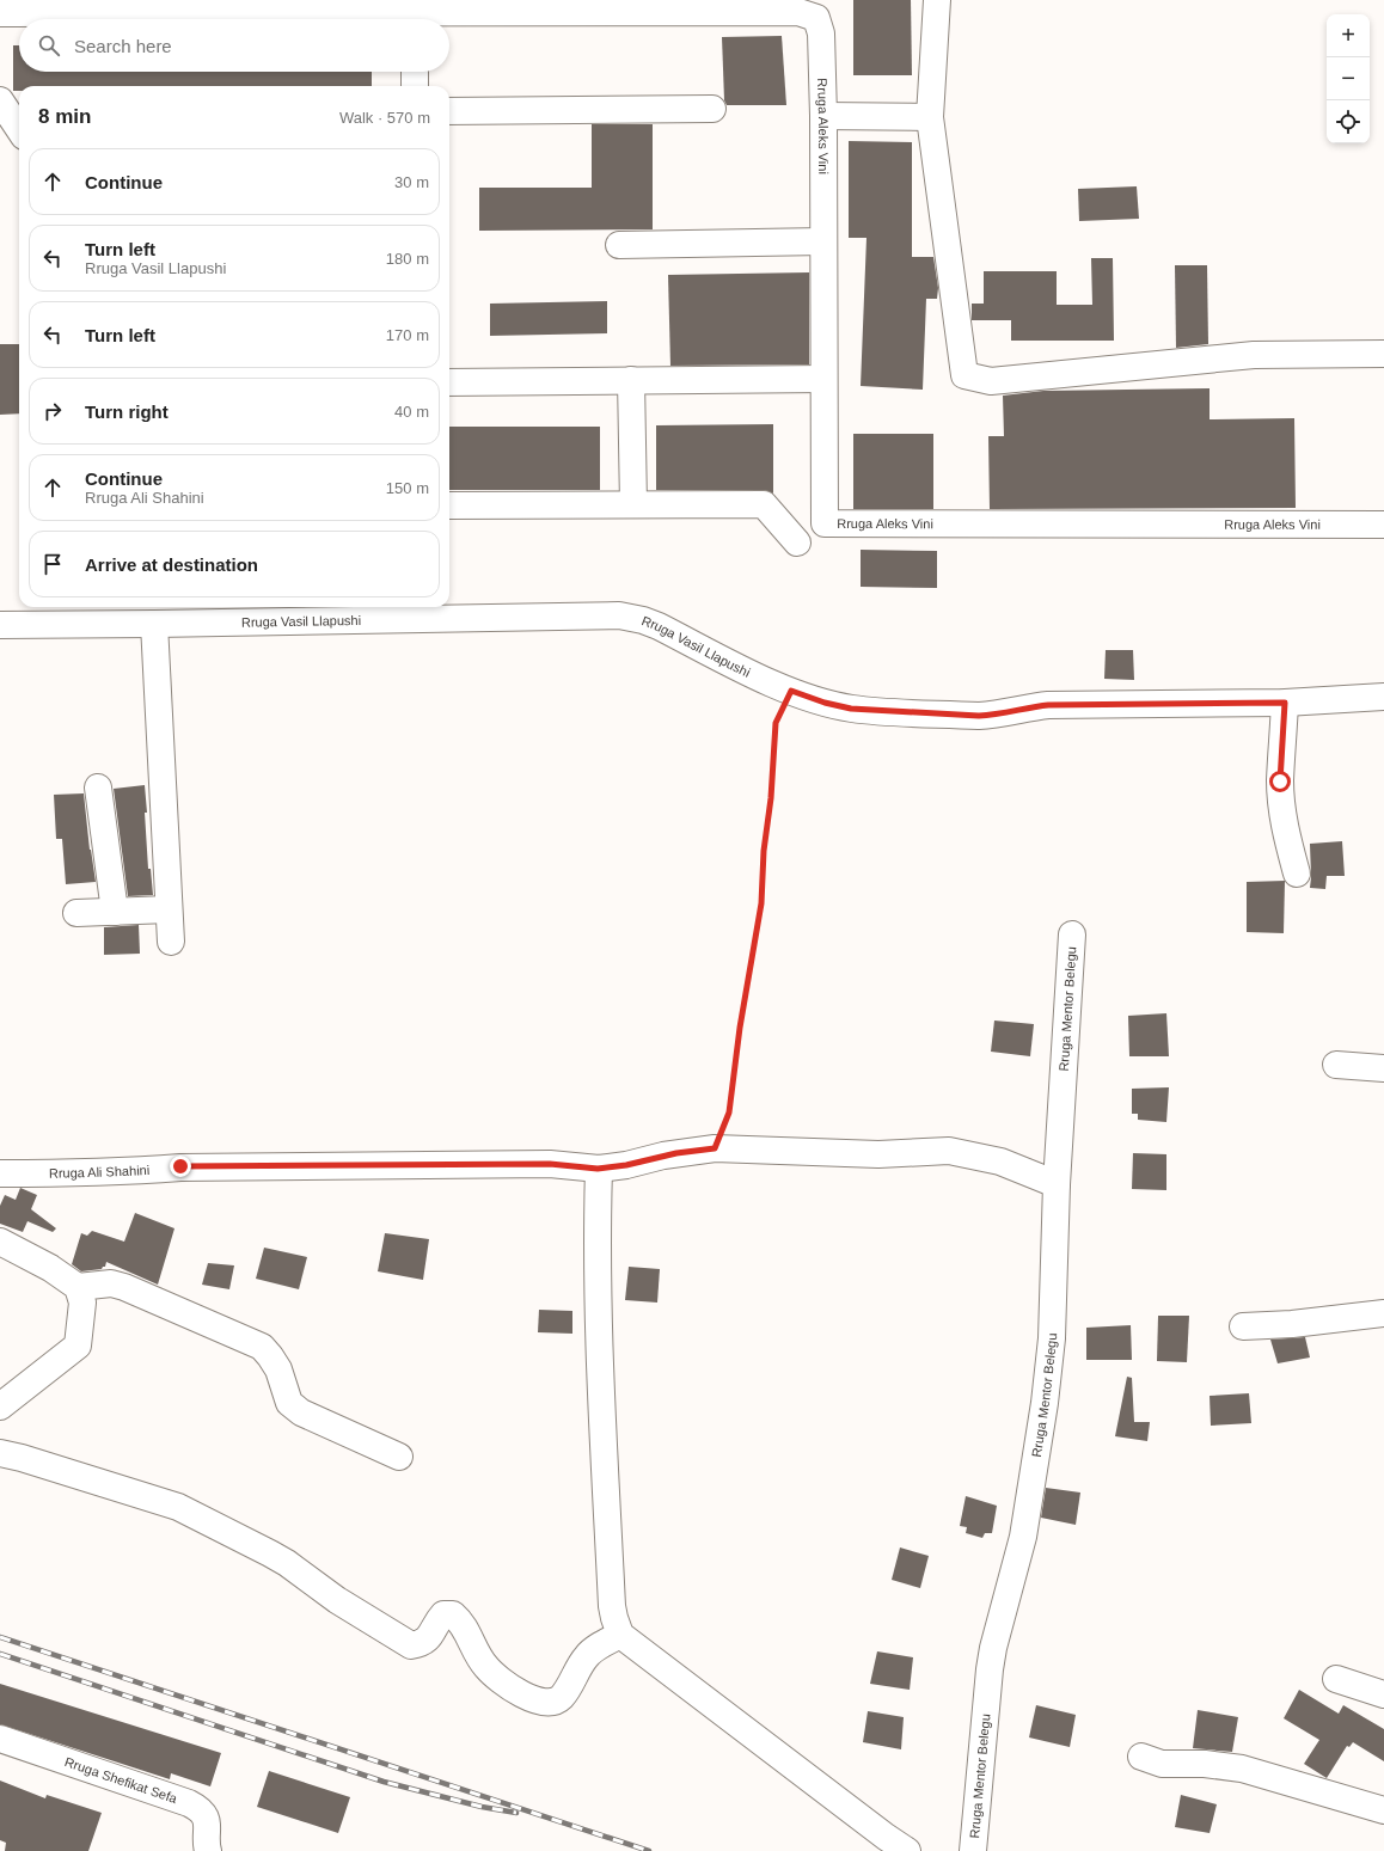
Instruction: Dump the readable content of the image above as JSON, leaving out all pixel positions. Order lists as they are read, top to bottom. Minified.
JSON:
{"streets":{"street":["Rruga Aleks Vini","Rruga Vasil Llapushi","Rruga Mentor Belegu","Rruga Ali Shahini","Rruga Shefikat Sefa"]},"crossings":[["Rruga Mentor Belegu","Rruga Ali Shahini"]],"page":{"map_buttons":["+","−"],"search":"Search here","heading":["8 min","Walk · 570 m"],"list":[["Continue","30 m"],["Turn left","Rruga Vasil Llapushi","180 m"],["Turn left","170 m"],["Turn right","40 m"],["Continue","Rruga Ali Shahini","150 m"],"Arrive at destination"]}}
